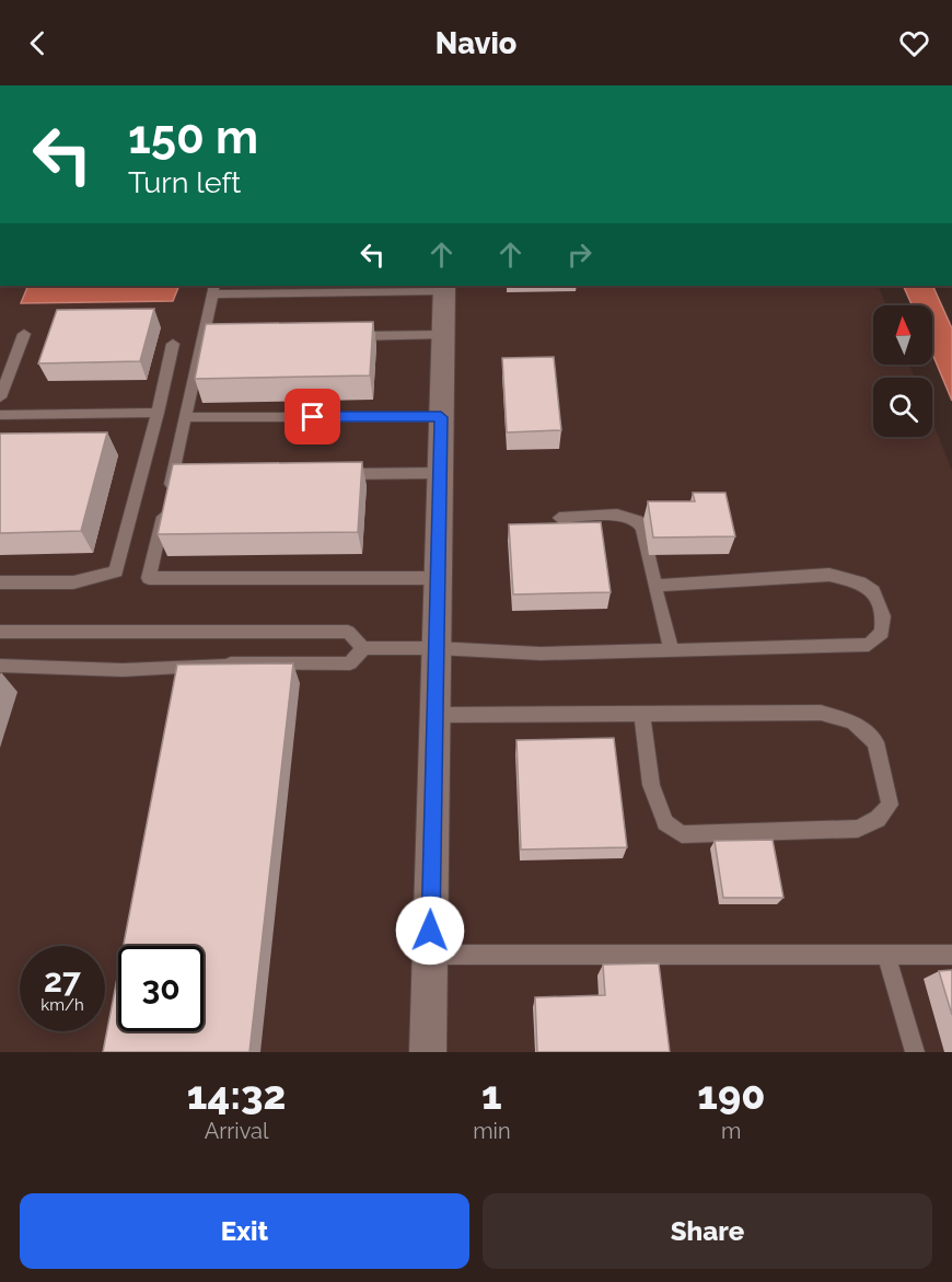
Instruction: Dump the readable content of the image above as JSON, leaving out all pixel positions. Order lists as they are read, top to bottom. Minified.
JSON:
{"north":"top","page":{"header":"Navio","turn":["150 m","Turn left"],"speed":"27 km/h","limit":"30","eta":["14:32","Arrival","1","min","190","m"],"buttons":["Exit","Share"]}}
